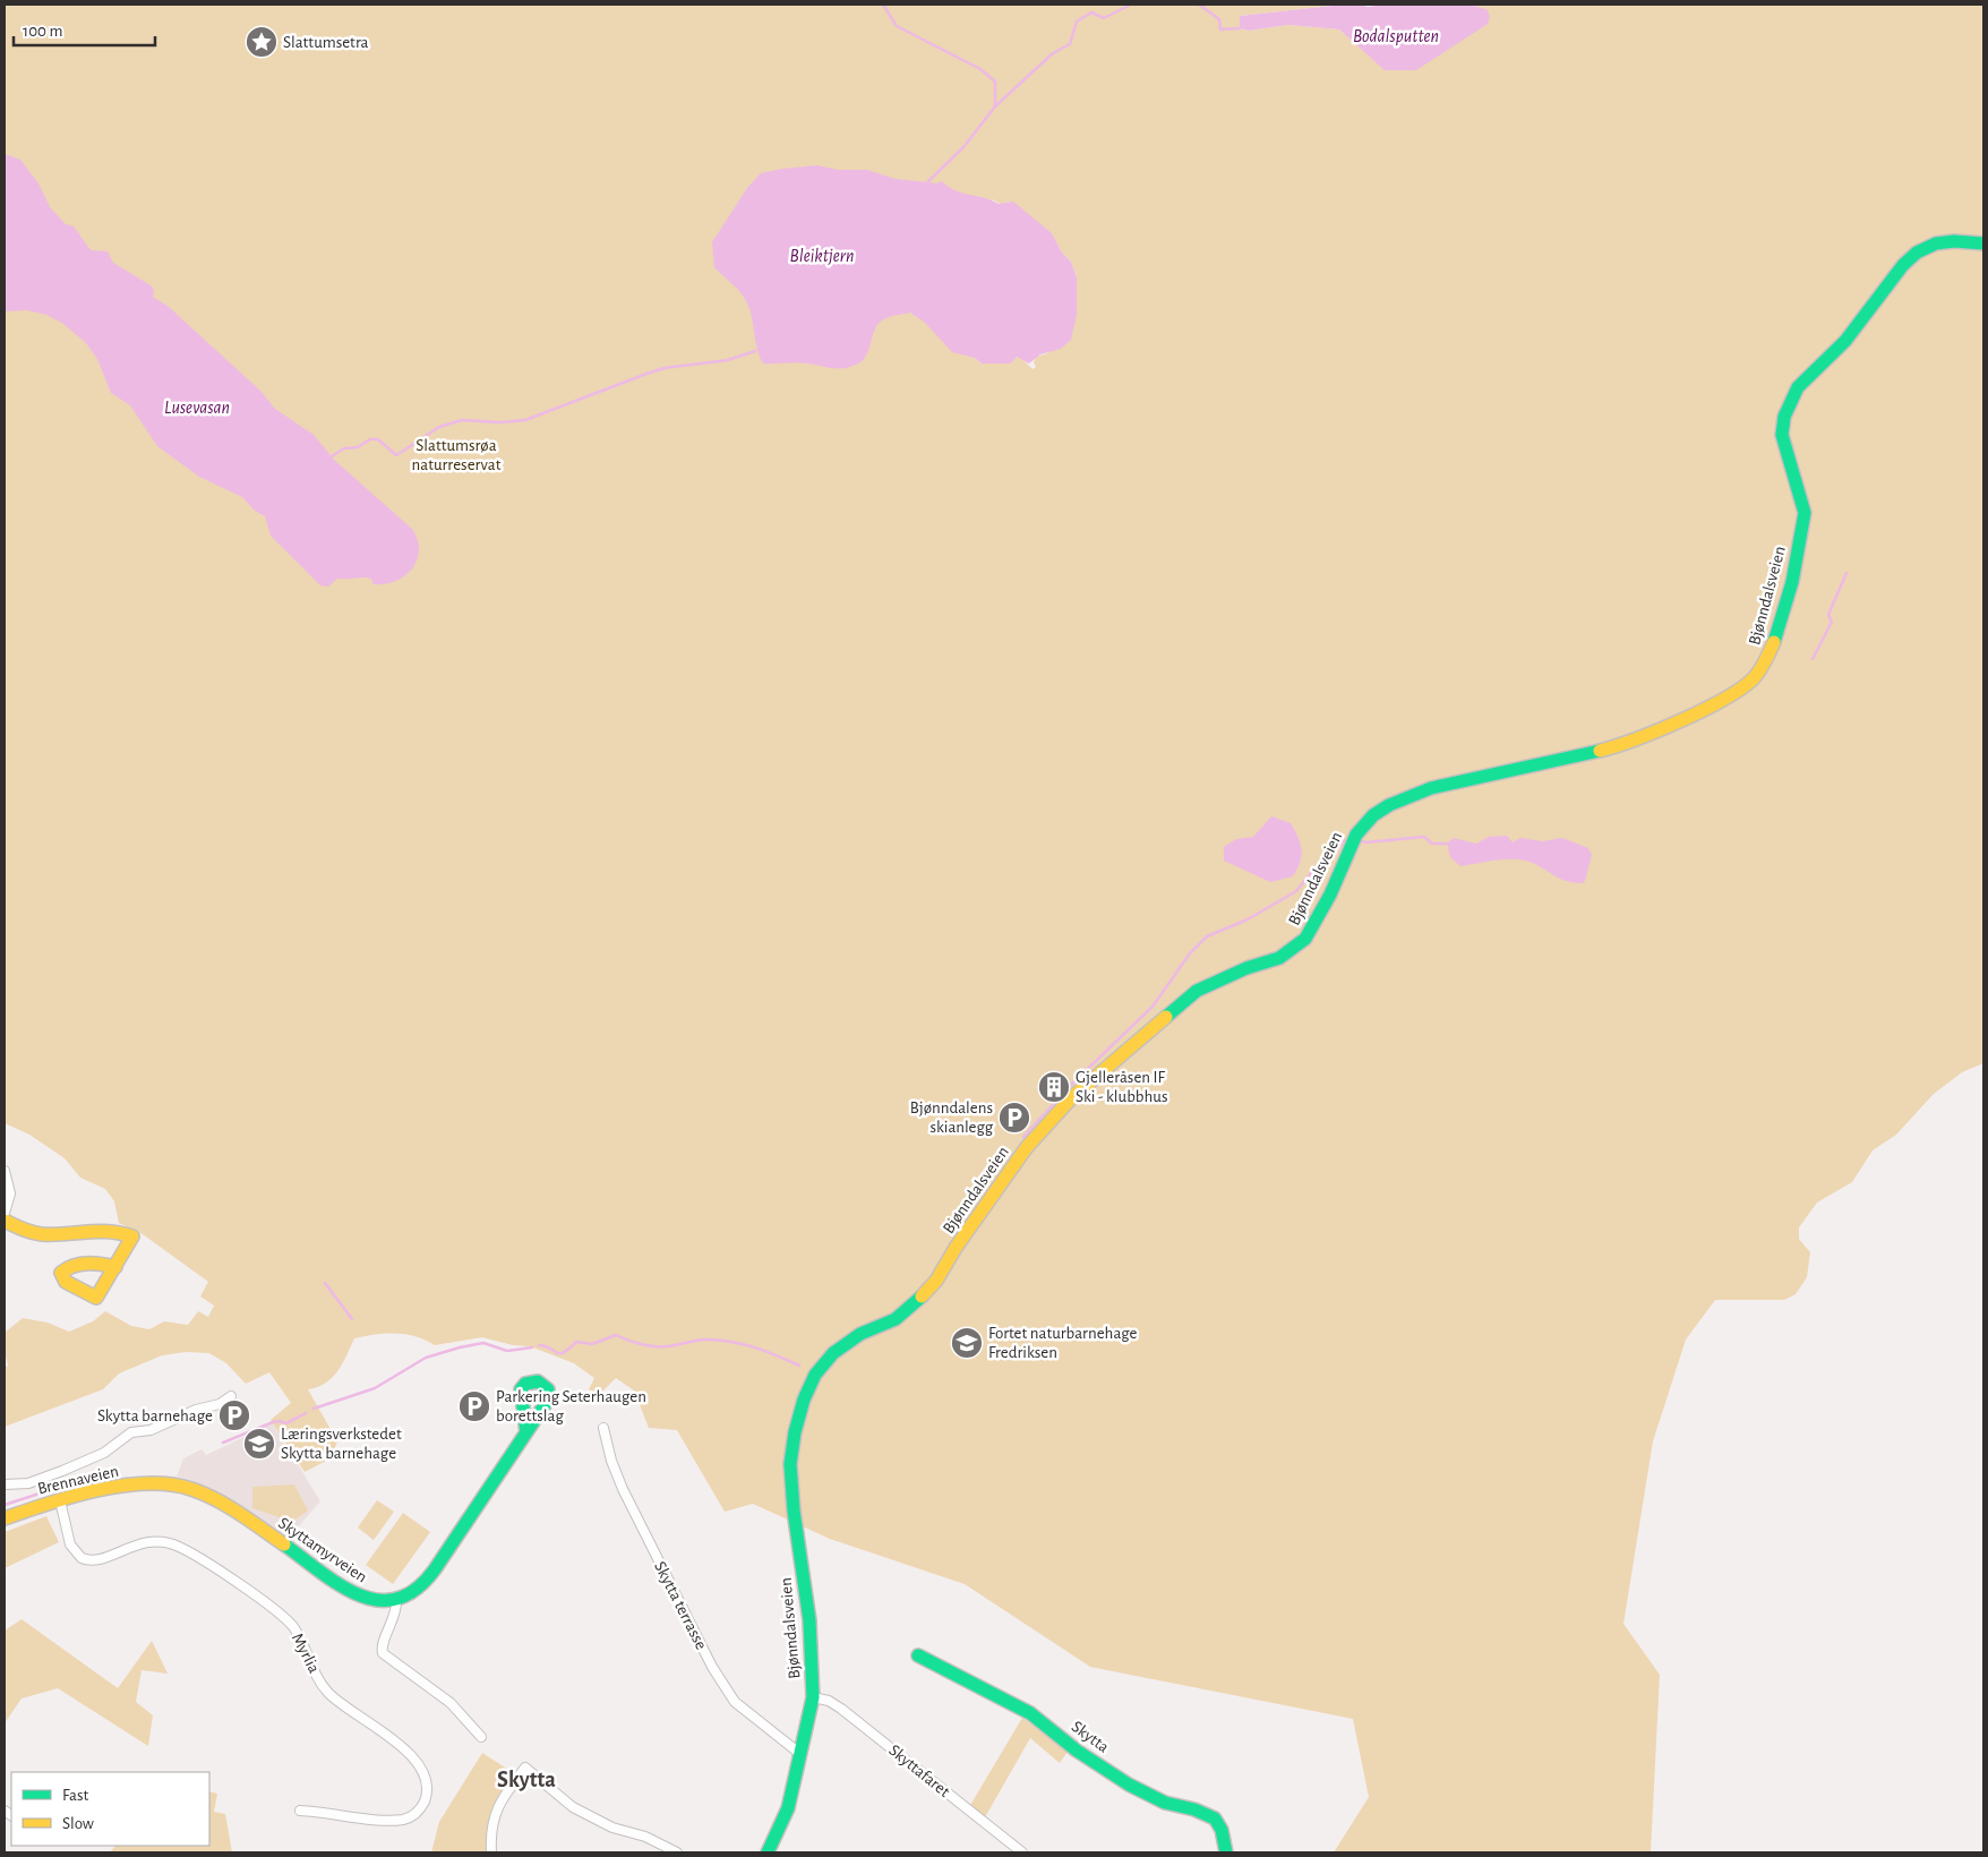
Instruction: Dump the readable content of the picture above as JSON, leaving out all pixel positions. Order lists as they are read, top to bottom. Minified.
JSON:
{"streets":{"street":["Bjønndalsveien","Brennaveien","Skyttamyrveien","Skytta terrasse","Myrlia","Skytta","Skyttafaret"]},"crossings":[["Bjønndalsveien","Skytta terrasse"],["Bjønndalsveien","Skyttafaret"],["Brennaveien","Skyttamyrveien"],["Brennaveien","Myrlia"]],"districts":["Skytta"],"water":["Bodalsputten","Bleiktjern","Lusevasan"],"parks":["Slattumsrøa naturreservat"],"places":{"place":["Slattumsetra"],"building":["Gjelleråsen IF Ski - klubbhus"],"parking":["Bjønndalens skianlegg","Parkering Seterhaugen borettslag","Skytta barnehage"],"school or university":["Fortet naturbarnehage Fredriksen","Læringsverkstedet Skytta barnehage"]},"legend":["Fast","Slow"],"scale_bar":"100 m"}
